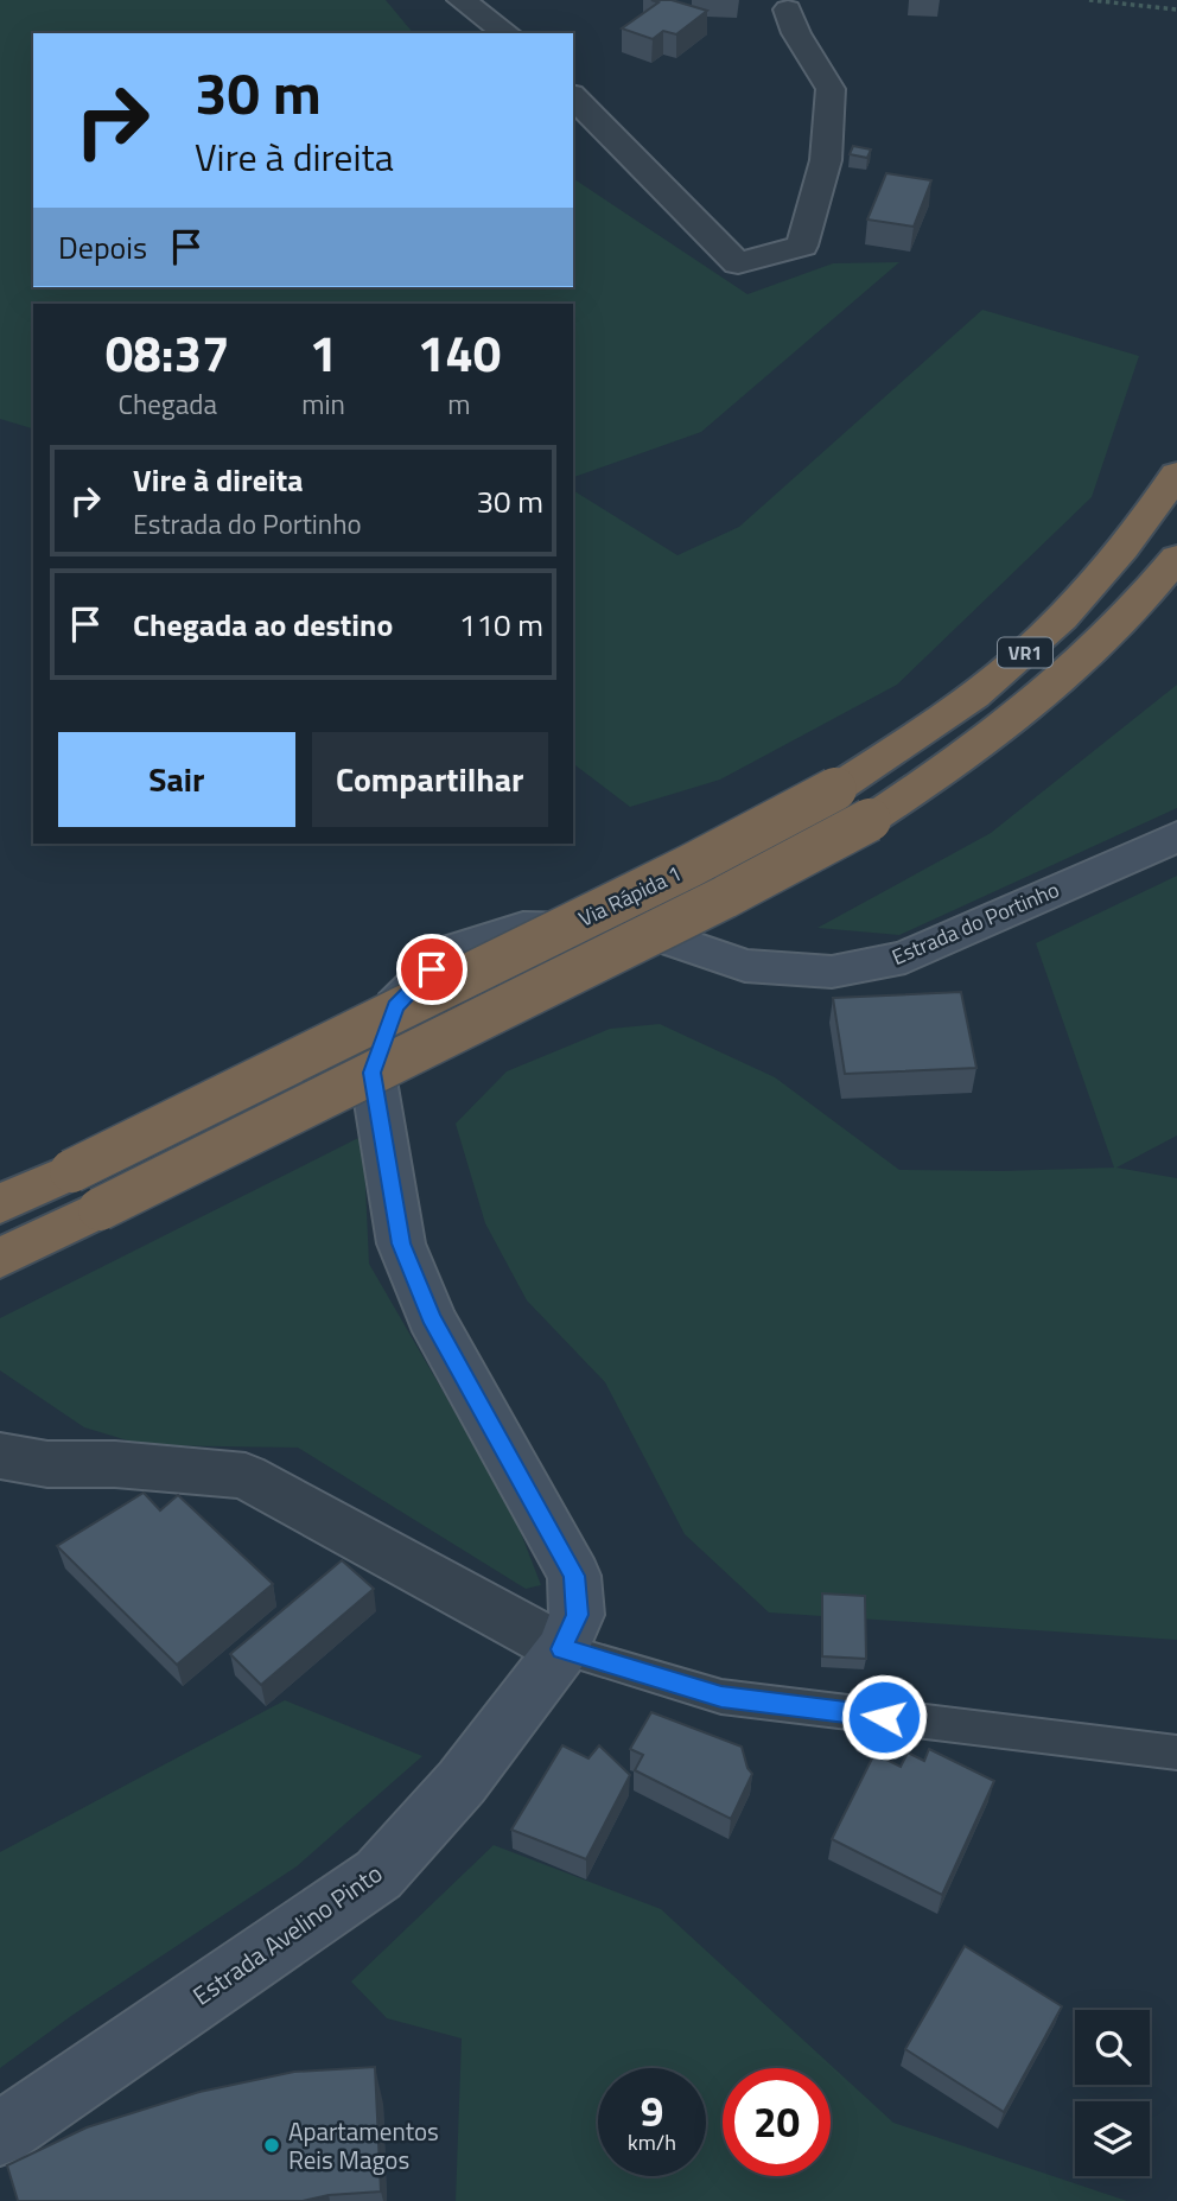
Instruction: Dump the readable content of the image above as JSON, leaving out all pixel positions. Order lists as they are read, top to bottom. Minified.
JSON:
{"streets":{"highway":["VR1","Via Rápida 1"],"street":["Estrada do Portinho","Estrada Avelino Pinto"]},"crossings":[["Estrada do Portinho","Estrada Avelino Pinto"]],"places":["Apartamentos Reis Magos"],"page":{"turn":["30 m","Vire à direita"],"then":"Depois","eta":["08:37","Chegada","1","min","140","m"],"list":[{"name":"Vire à direita","note":"Estrada do Portinho","value":"30 m"},{"name":"Chegada ao destino","value":"110 m"}],"buttons":["Sair","Compartilhar"],"speed":"9 km/h","limit":"20"}}
